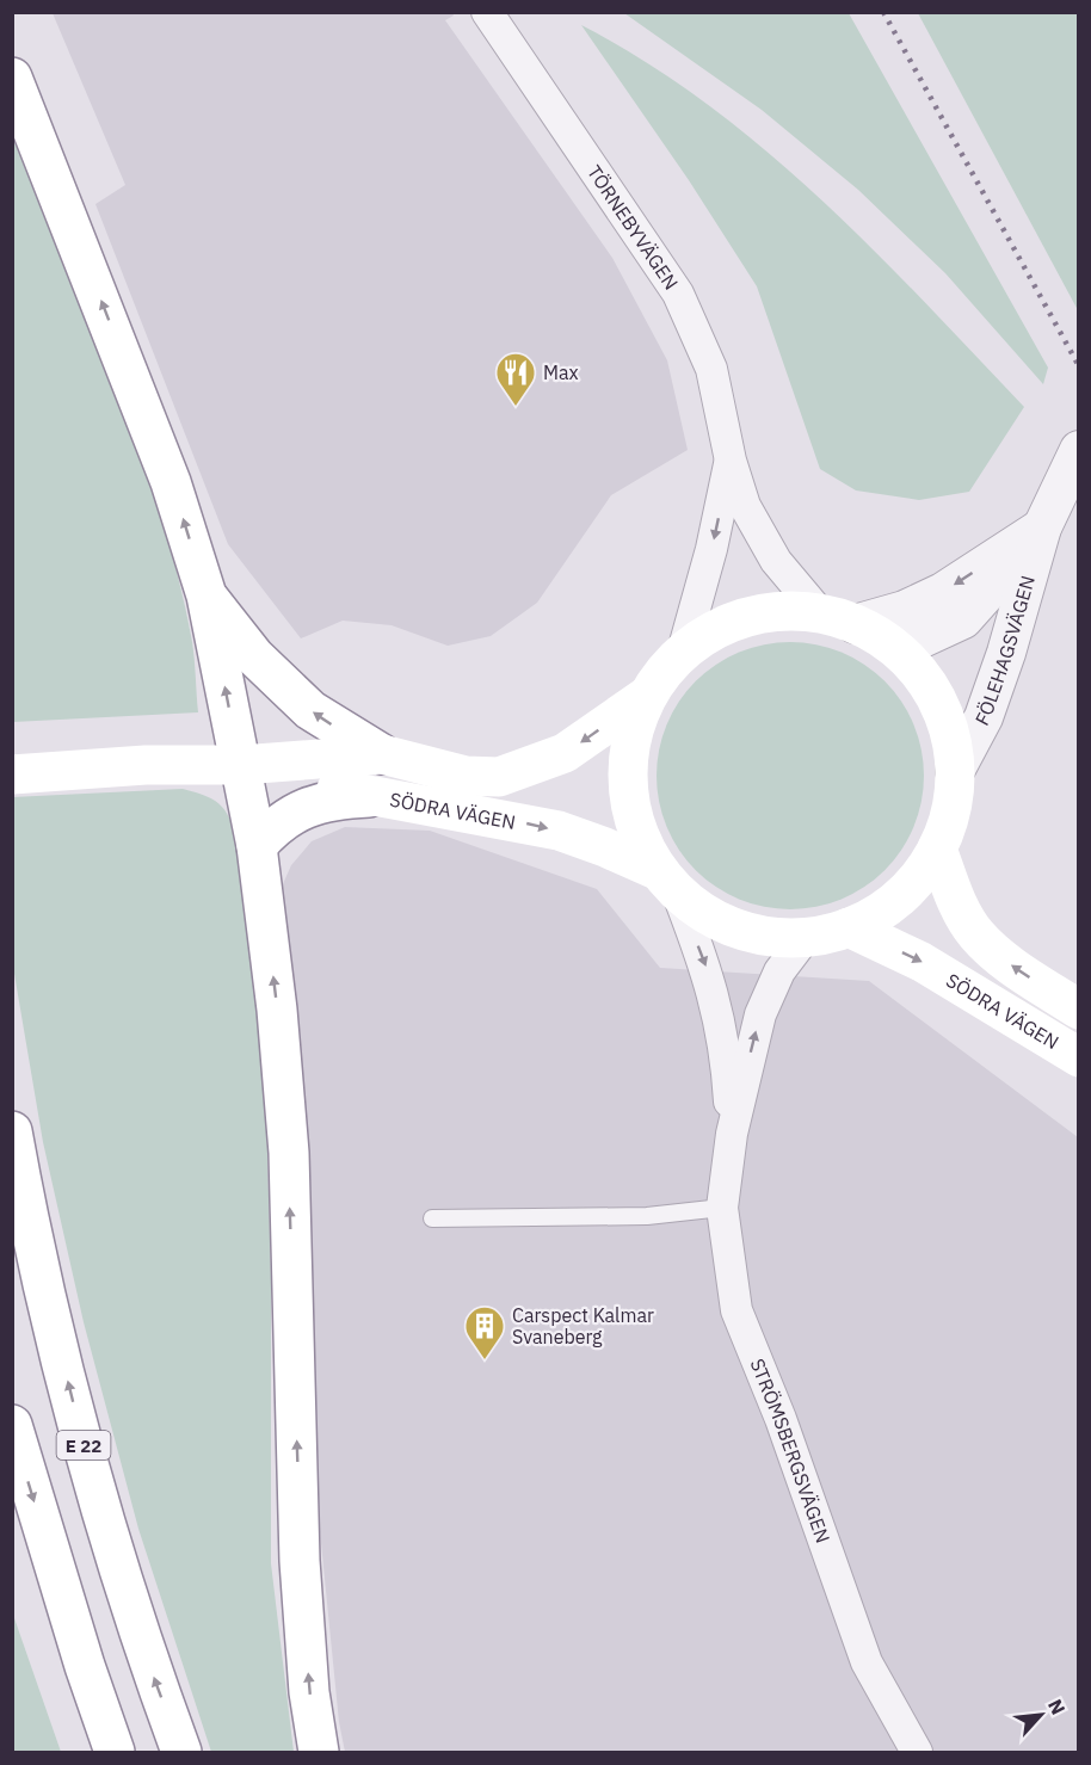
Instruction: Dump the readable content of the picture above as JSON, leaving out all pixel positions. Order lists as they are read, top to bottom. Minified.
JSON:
{"streets":{"main road":["SÖDRA VÄGEN","E 22"],"street":["TÖRNEBYVÄGEN","FÖLEHAGSVÄGEN","STRÖMSBERGSVÄGEN"]},"crossings":[["TÖRNEBYVÄGEN","FÖLEHAGSVÄGEN"],["SÖDRA VÄGEN","STRÖMSBERGSVÄGEN"]],"places":{"restaurant":["Max"],"building":["Carspect Kalmar Svaneberg"]},"north":"top right"}
